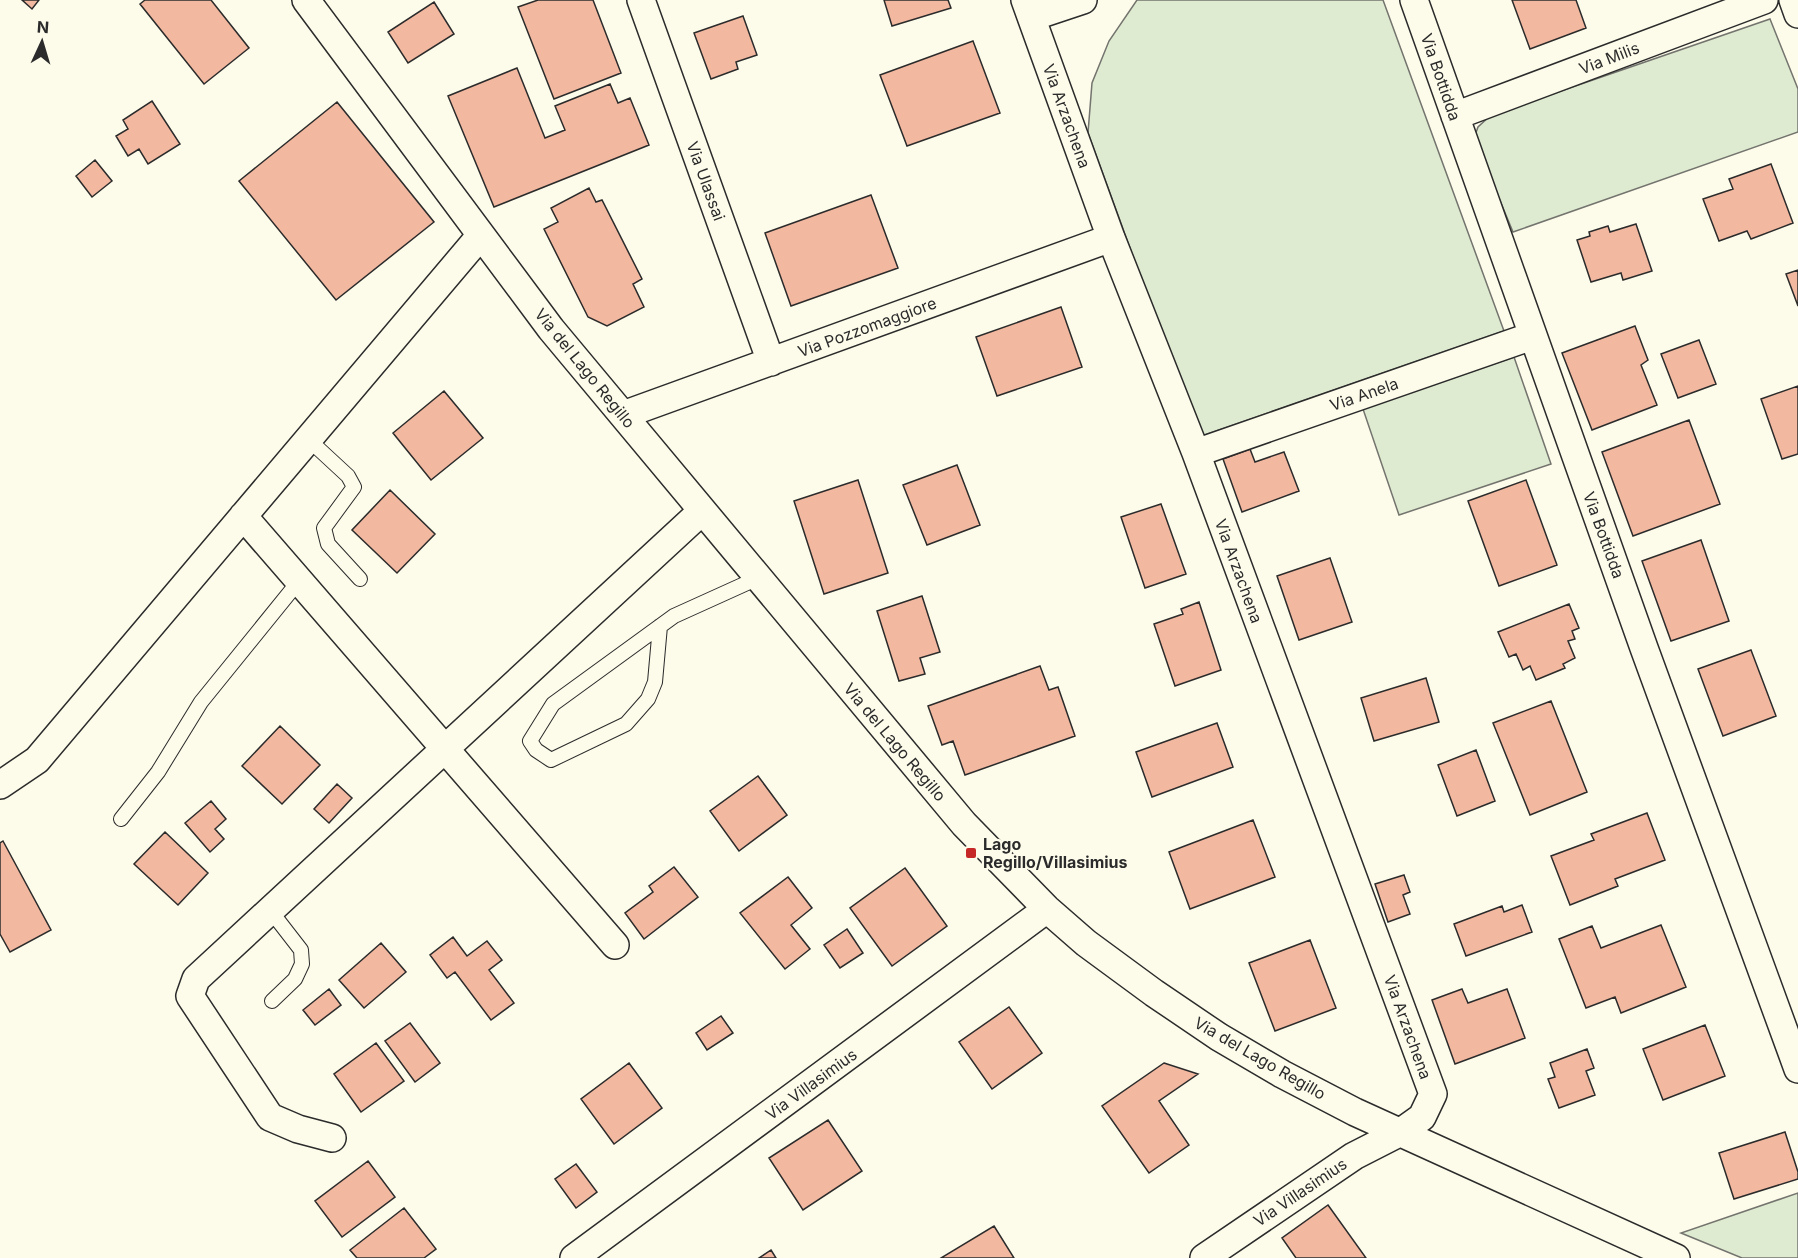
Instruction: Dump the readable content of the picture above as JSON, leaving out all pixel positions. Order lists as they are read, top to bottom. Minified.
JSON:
{"streets":{"street":["Via Milis","Via Bottidda","Via Arzachena","Via Ulassai","Via Pozzomaggiore","Via del Lago Regillo","Via Anela","Via Villasimius"]},"crossings":[["Via Milis","Via Bottidda"],["Via Bottidda","Via Anela"],["Via Arzachena","Via Pozzomaggiore"],["Via Arzachena","Via del Lago Regillo"],["Via Arzachena","Via Anela"],["Via Arzachena","Via Villasimius"],["Via Ulassai","Via Pozzomaggiore"],["Via Pozzomaggiore","Via del Lago Regillo"],["Via del Lago Regillo","Via Villasimius"]],"places":{"transit":["Lago Regillo/Villasimius"]},"north":"top"}
